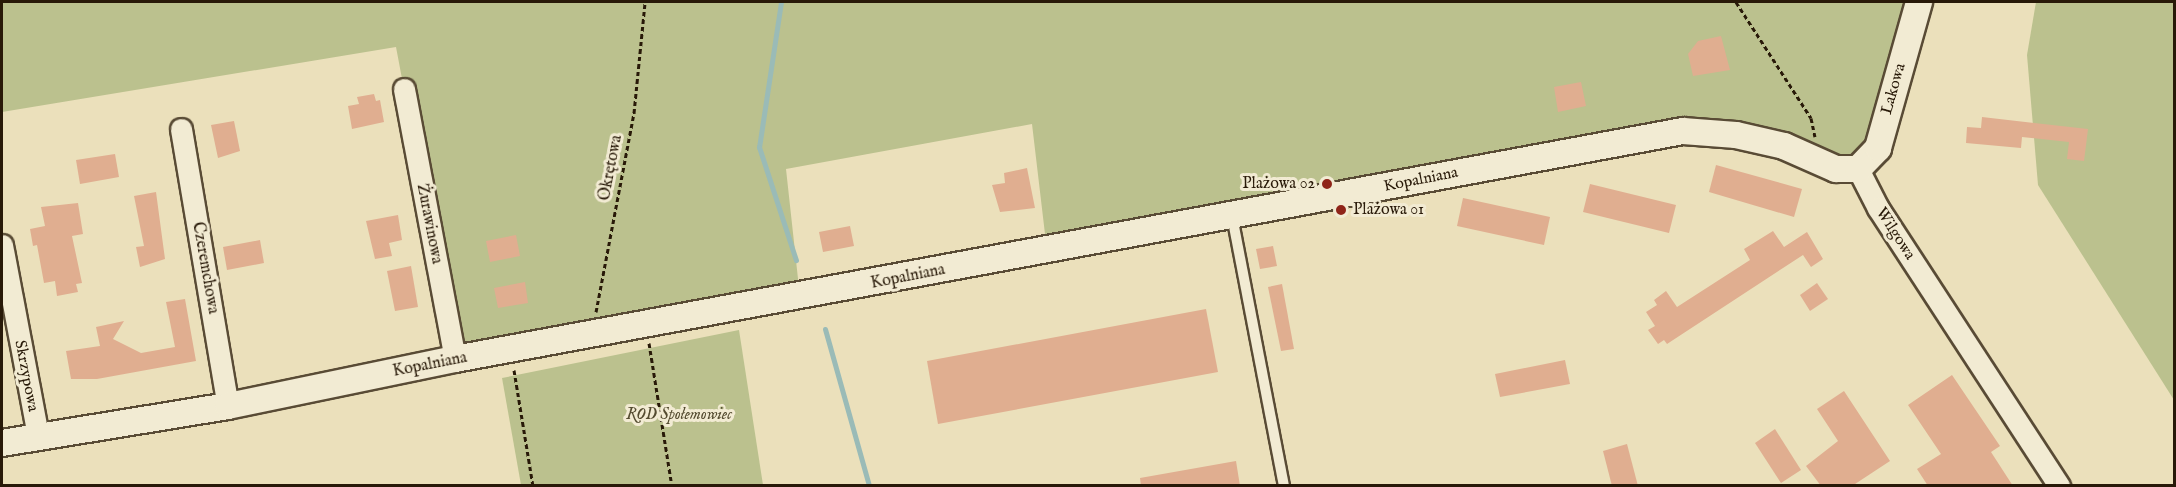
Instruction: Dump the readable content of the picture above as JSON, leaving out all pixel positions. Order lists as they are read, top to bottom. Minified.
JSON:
{"streets":{"street":["Lakowa","Kopalniana","Żurawinowa","Wilgowa","Czeremchowa","Skrzypowa"],"path":["Okrętowa"]},"crossings":[["Lakowa","Wilgowa"],["Okrętowa","Kopalniana"],["Kopalniana","Żurawinowa"],["Kopalniana","Czeremchowa"],["Kopalniana","Skrzypowa"]],"parks":["ROD Społemowiec"],"places":["Plażowa 02","Plażowa 01"]}
